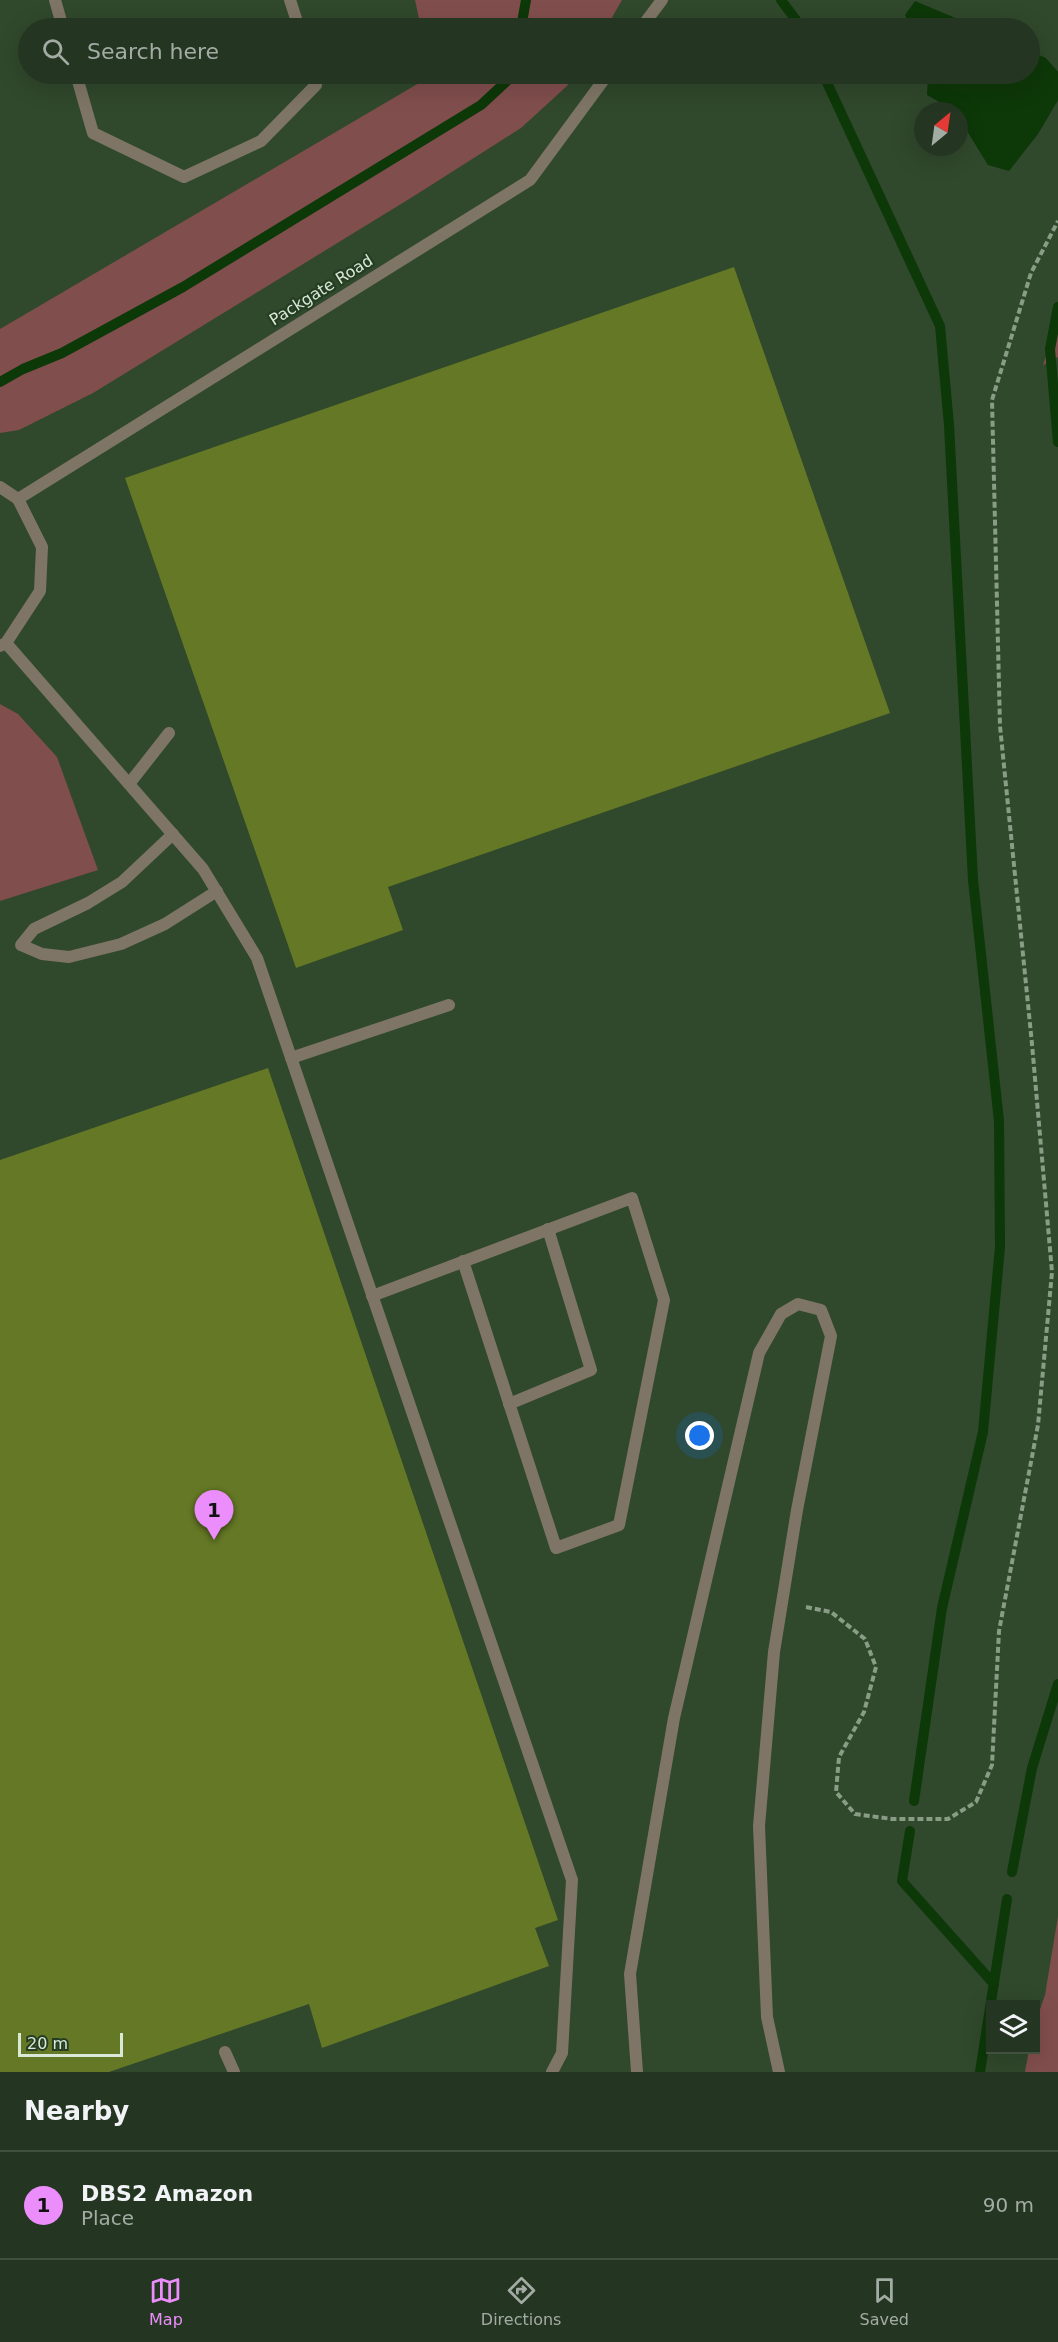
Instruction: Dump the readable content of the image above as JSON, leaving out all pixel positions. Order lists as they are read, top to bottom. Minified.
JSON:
{"streets":{"street":["Packgate Road"]},"scale_bar":"20 m","north":"top right","page":{"search":"Search here","pins":"1","scale":"20 m","heading":"Nearby","list":[{"mark":"1","name":"DBS2 Amazon","note":"Place","value":"90 m"}],"nav":["Map","Directions","Saved"]}}
